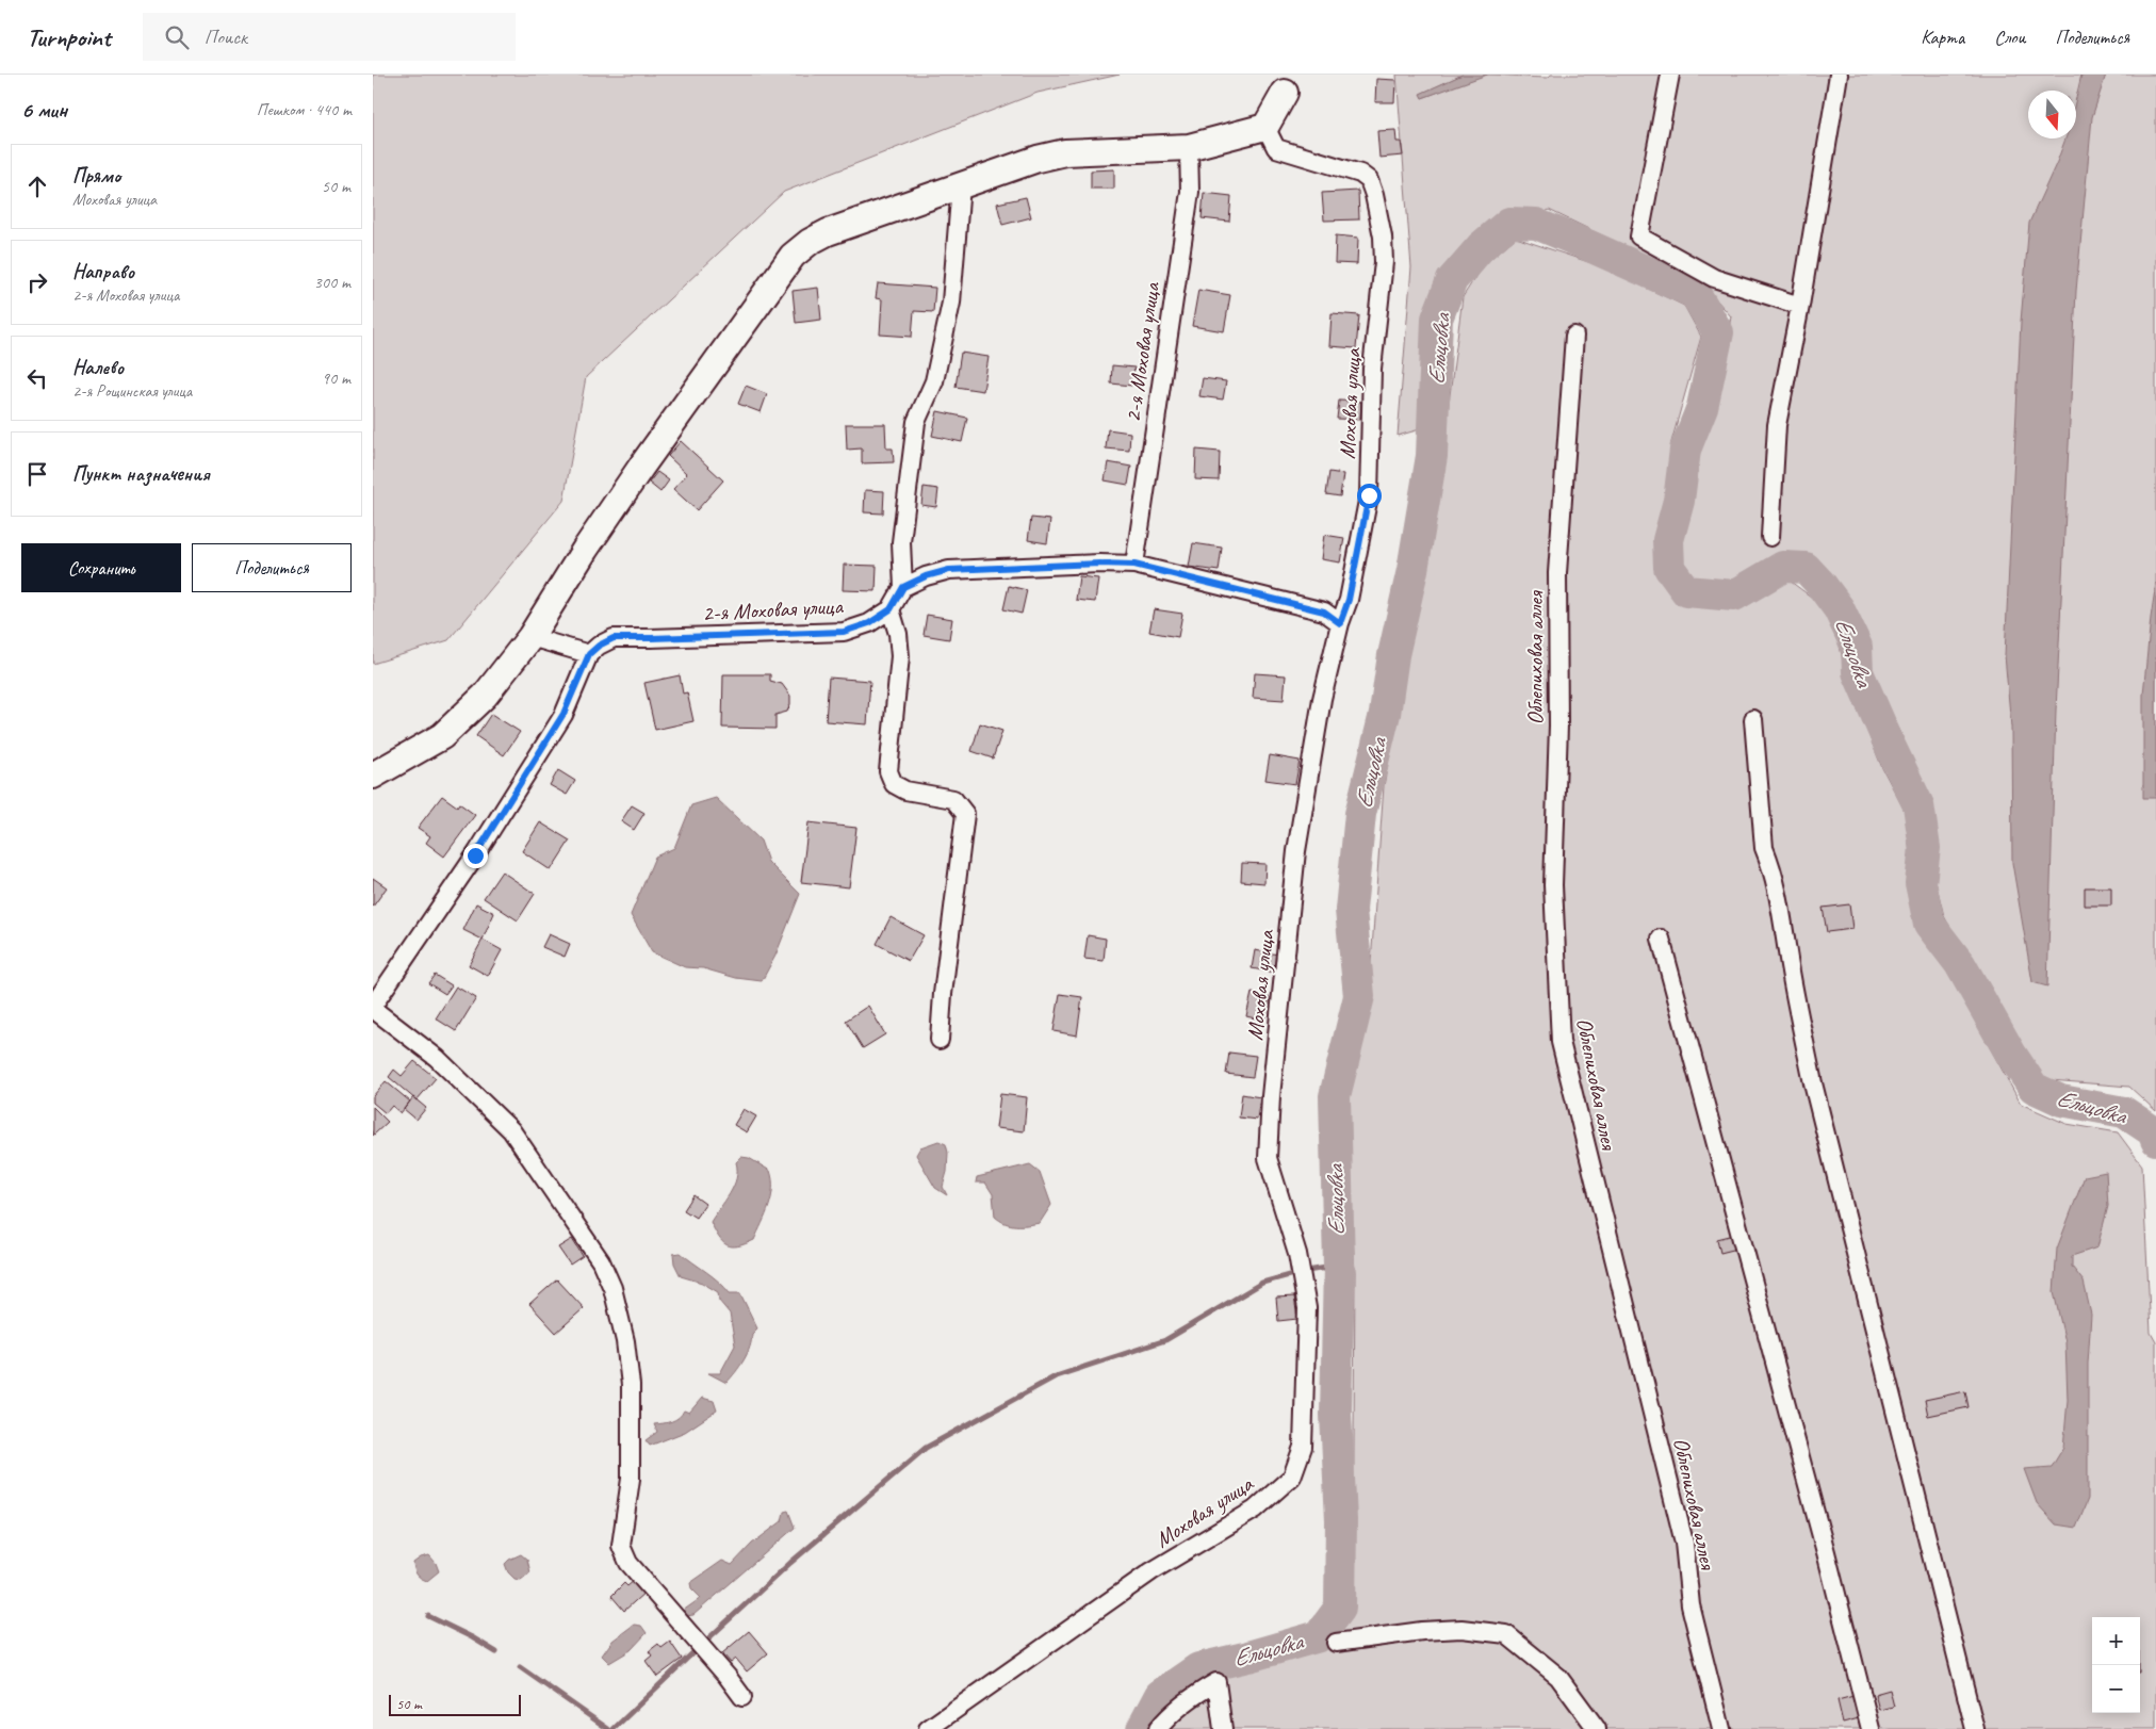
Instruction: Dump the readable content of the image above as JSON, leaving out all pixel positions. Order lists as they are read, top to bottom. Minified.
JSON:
{"streets":{"street":["2-я Моховая улица","Моховая улица","Облепиховая аллея"]},"water":["Ельцовка"],"scale_bar":"50 m","north":"bottom","page":{"header":"Turnpoint","search":"Поиск","nav":["Карта","Слои","Поделиться"],"heading":["6 мин","Пешком · 440 m"],"list":[["Прямо","Моховая улица","50 m"],["Направо","2-я Моховая улица","300 m"],["Налево","2-я Рощинская улица","90 m"],"Пункт назначения"],"buttons":["Сохранить","Поделиться"],"map_buttons":["+","−"],"scale":"50 m"}}
